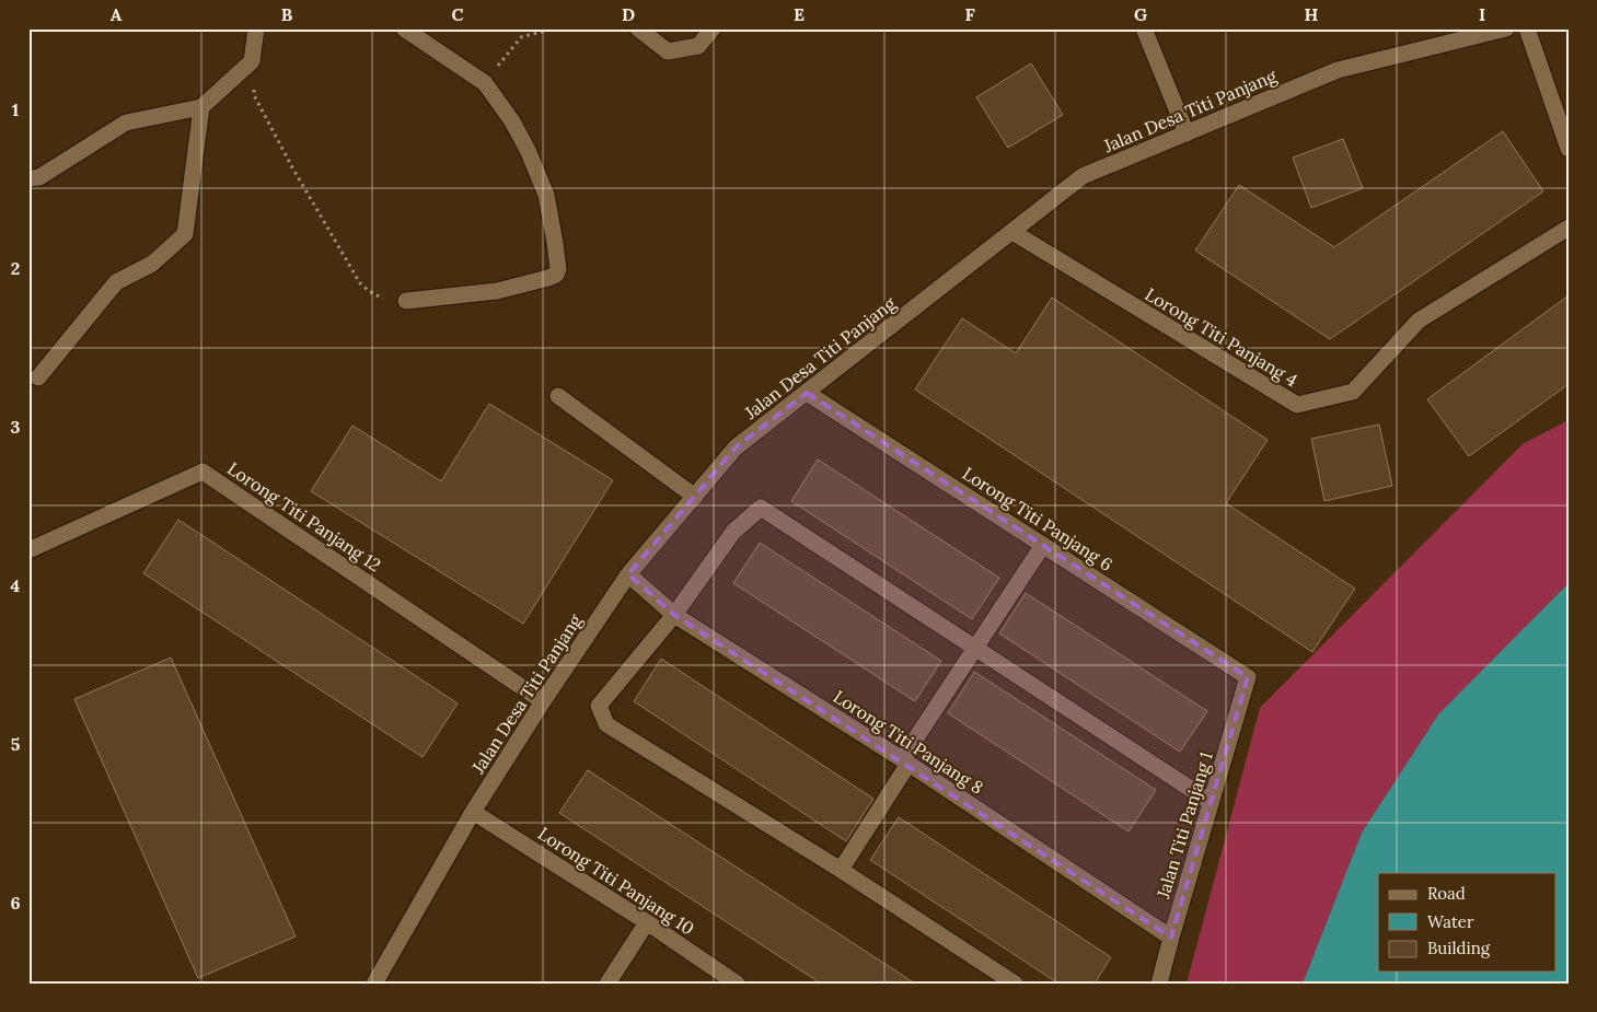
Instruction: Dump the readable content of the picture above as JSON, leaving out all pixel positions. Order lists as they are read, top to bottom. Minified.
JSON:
{"streets":{"street":["Jalan Desa Titi Panjang","Lorong Titi Panjang 4","Lorong Titi Panjang 12","Lorong Titi Panjang 6","Lorong Titi Panjang 8","Jalan Titi Panjang 1","Lorong Titi Panjang 10"]},"crossings":[["Jalan Desa Titi Panjang","Lorong Titi Panjang 4"],["Jalan Desa Titi Panjang","Lorong Titi Panjang 12"],["Jalan Desa Titi Panjang","Lorong Titi Panjang 6"],["Jalan Desa Titi Panjang","Lorong Titi Panjang 8"],["Jalan Desa Titi Panjang","Lorong Titi Panjang 10"],["Lorong Titi Panjang 6","Jalan Titi Panjang 1"],["Lorong Titi Panjang 8","Jalan Titi Panjang 1"]],"legend":["Road","Water","Building"],"grid":{"columns":["A","B","C","D","E","F","G","H","I"],"rows":["1","2","3","4","5","6"]}}
